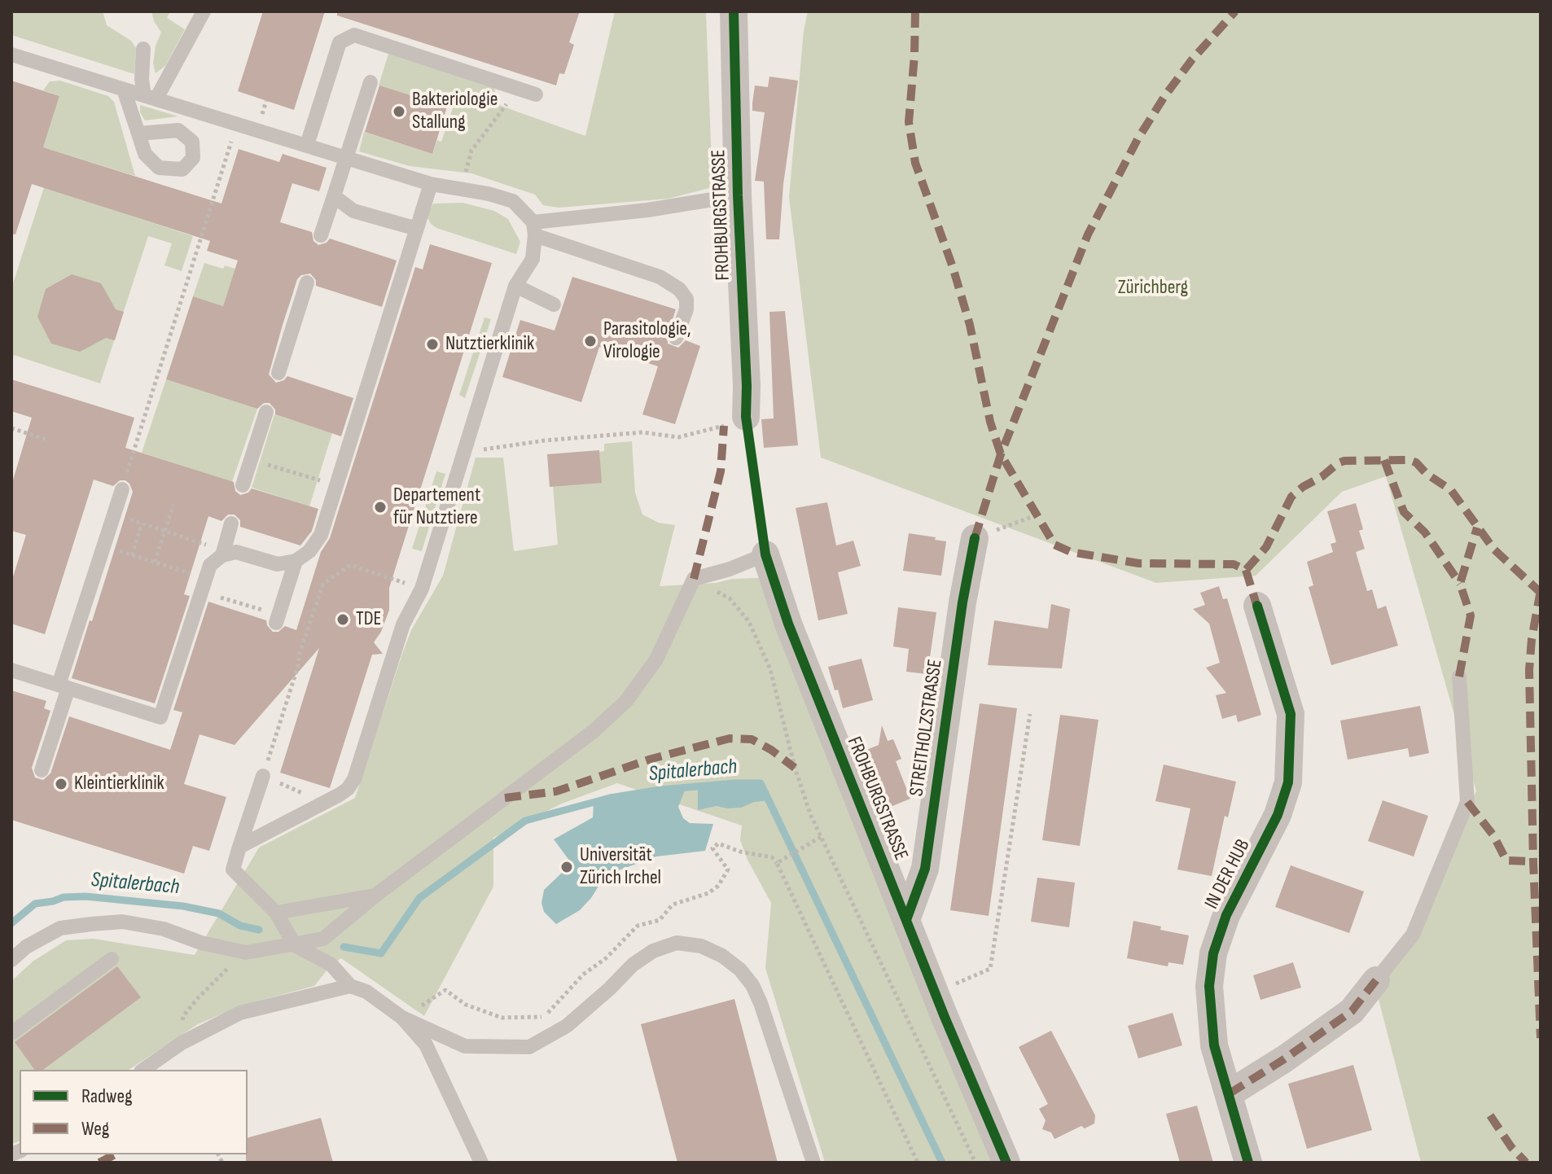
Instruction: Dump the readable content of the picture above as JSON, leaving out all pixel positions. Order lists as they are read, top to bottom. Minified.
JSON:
{"streets":{"street":["FROHBURGSTRASSE","STREITHOLZSTRASSE","IN DER HUB"]},"crossings":[["FROHBURGSTRASSE","STREITHOLZSTRASSE"]],"water":["Spitalerbach"],"parks":["Zürichberg"],"places":["Bakteriologie Stallung","Parasitologie, Virologie","Nutztierklinik","Departement für Nutztiere","TDE","Kleintierklinik","Universität Zürich Irchel"],"legend":["Radweg","Weg"]}
